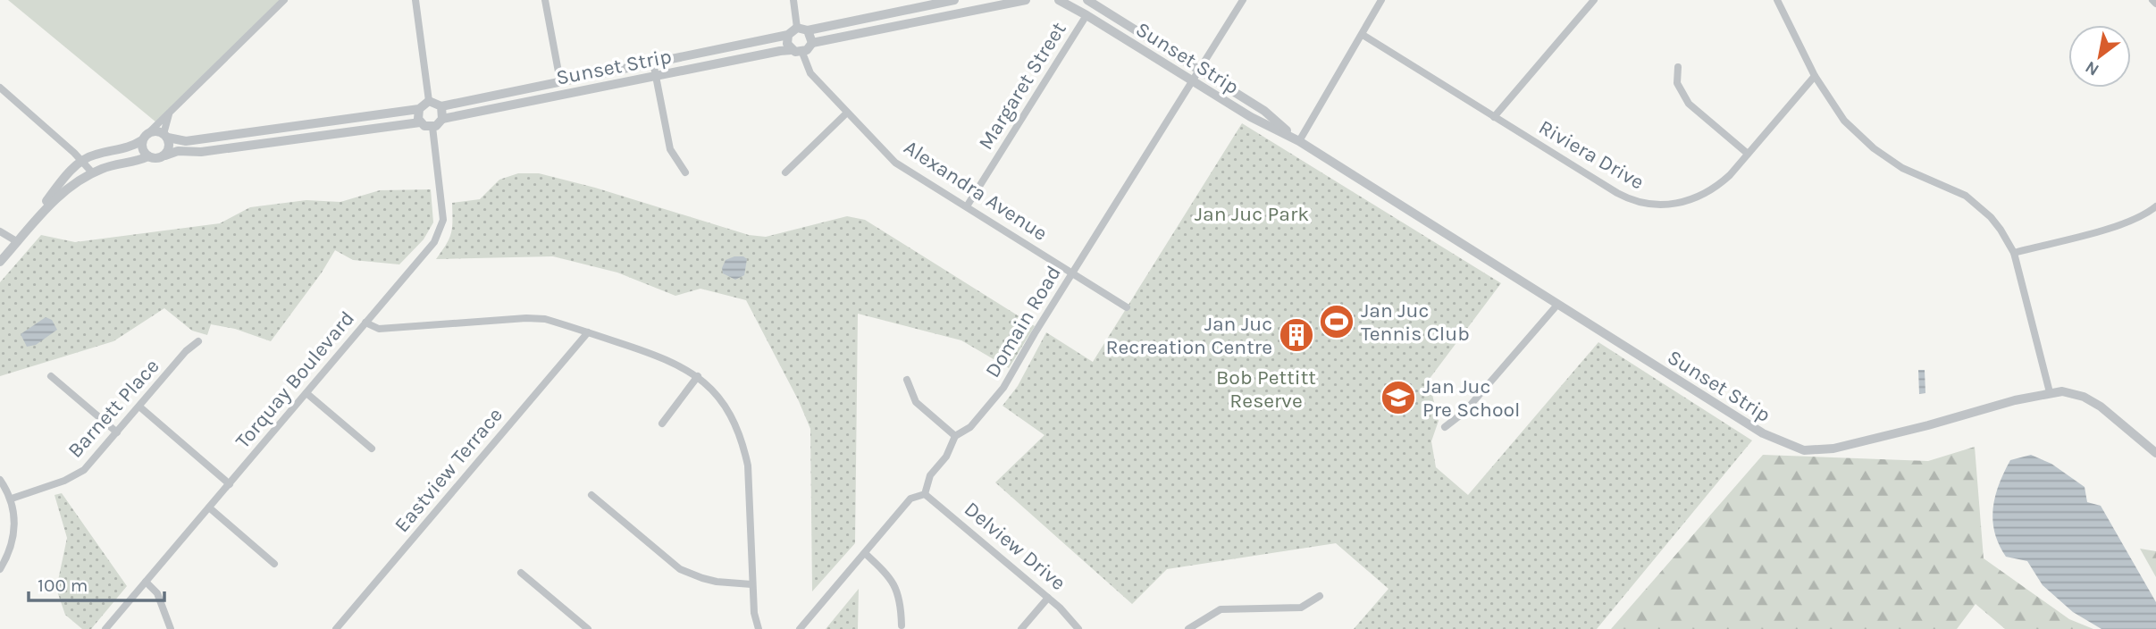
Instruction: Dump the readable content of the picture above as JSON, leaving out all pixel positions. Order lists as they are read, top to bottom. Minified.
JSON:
{"streets":{"street":["Sunset Strip","Margaret Street","Riviera Drive","Alexandra Avenue","Domain Road","Torquay Boulevard","Barnett Place","Eastview Terrace","Delview Drive"]},"crossings":[["Sunset Strip","Margaret Street"],["Sunset Strip","Alexandra Avenue"],["Sunset Strip","Domain Road"],["Sunset Strip","Torquay Boulevard"],["Margaret Street","Alexandra Avenue"],["Alexandra Avenue","Domain Road"],["Domain Road","Delview Drive"]],"parks":["Jan Juc Park","Bob Pettitt Reserve"],"places":{"sports":["Jan Juc Tennis Club"],"building":["Jan Juc Recreation Centre"],"school or university":["Jan Juc Pre School"]},"scale_bar":"100 m","north":"bottom left"}
